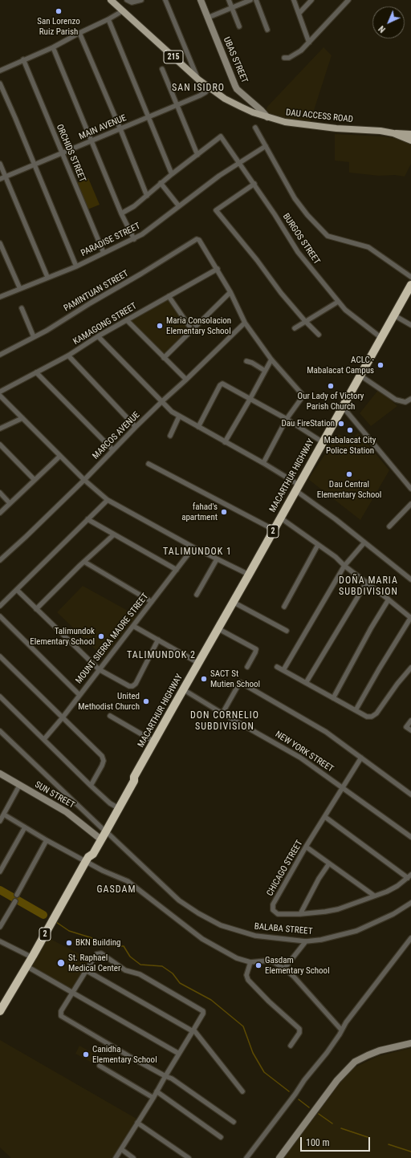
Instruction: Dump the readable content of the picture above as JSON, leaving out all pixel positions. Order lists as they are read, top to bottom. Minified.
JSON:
{"streets":{"highway":["MACARTHUR HIGHWAY","2"],"main road":["215","DAU ACCESS ROAD"],"street":["UBAS STREET","MAIN AVENUE","ORCHIDS STREET","BURGOS STREET","PARADISE STREET","PAMINTUAN STREET","KAMAGONG STREET","MARCOS AVENUE","MOUNT SIERRA MADRE STREET","NEW YORK STREET","SUN STREET","CHICAGO STREET","BALABA STREET"]},"crossings":[["UBAS STREET","DAU ACCESS ROAD"],["DAU ACCESS ROAD","MAIN AVENUE"],["MAIN AVENUE","ORCHIDS STREET"],["ORCHIDS STREET","PARADISE STREET"],["BURGOS STREET","PARADISE STREET"],["BURGOS STREET","MACARTHUR HIGHWAY"],["PAMINTUAN STREET","KAMAGONG STREET"],["MACARTHUR HIGHWAY","NEW YORK STREET"],["MACARTHUR HIGHWAY","SUN STREET"],["MACARTHUR HIGHWAY","BALABA STREET"],["NEW YORK STREET","CHICAGO STREET"]],"districts":["SAN ISIDRO","TALIMUNDOK 1","DOÑA MARIA SUBDIVISION","TALIMUNDOK 2","DON CORNELIO SUBDIVISION","GASDAM"],"places":["San Lorenzo Ruiz Parish","Maria Consolacion Elementary School","ACLC - Mabalacat Campus","Our Lady of Victory Parish Church","Dau FireStation","Mabalacat City Police Station","Dau Central Elementary School","fahad's apartment","Talimundok Elementary School","SACT St Mutien School","United Methodist Church","BKN Building","St. Raphael Medical Center","Gasdam Elementary School","Canidha Elementary School"],"scale_bar":"100 m","north":"bottom left"}
